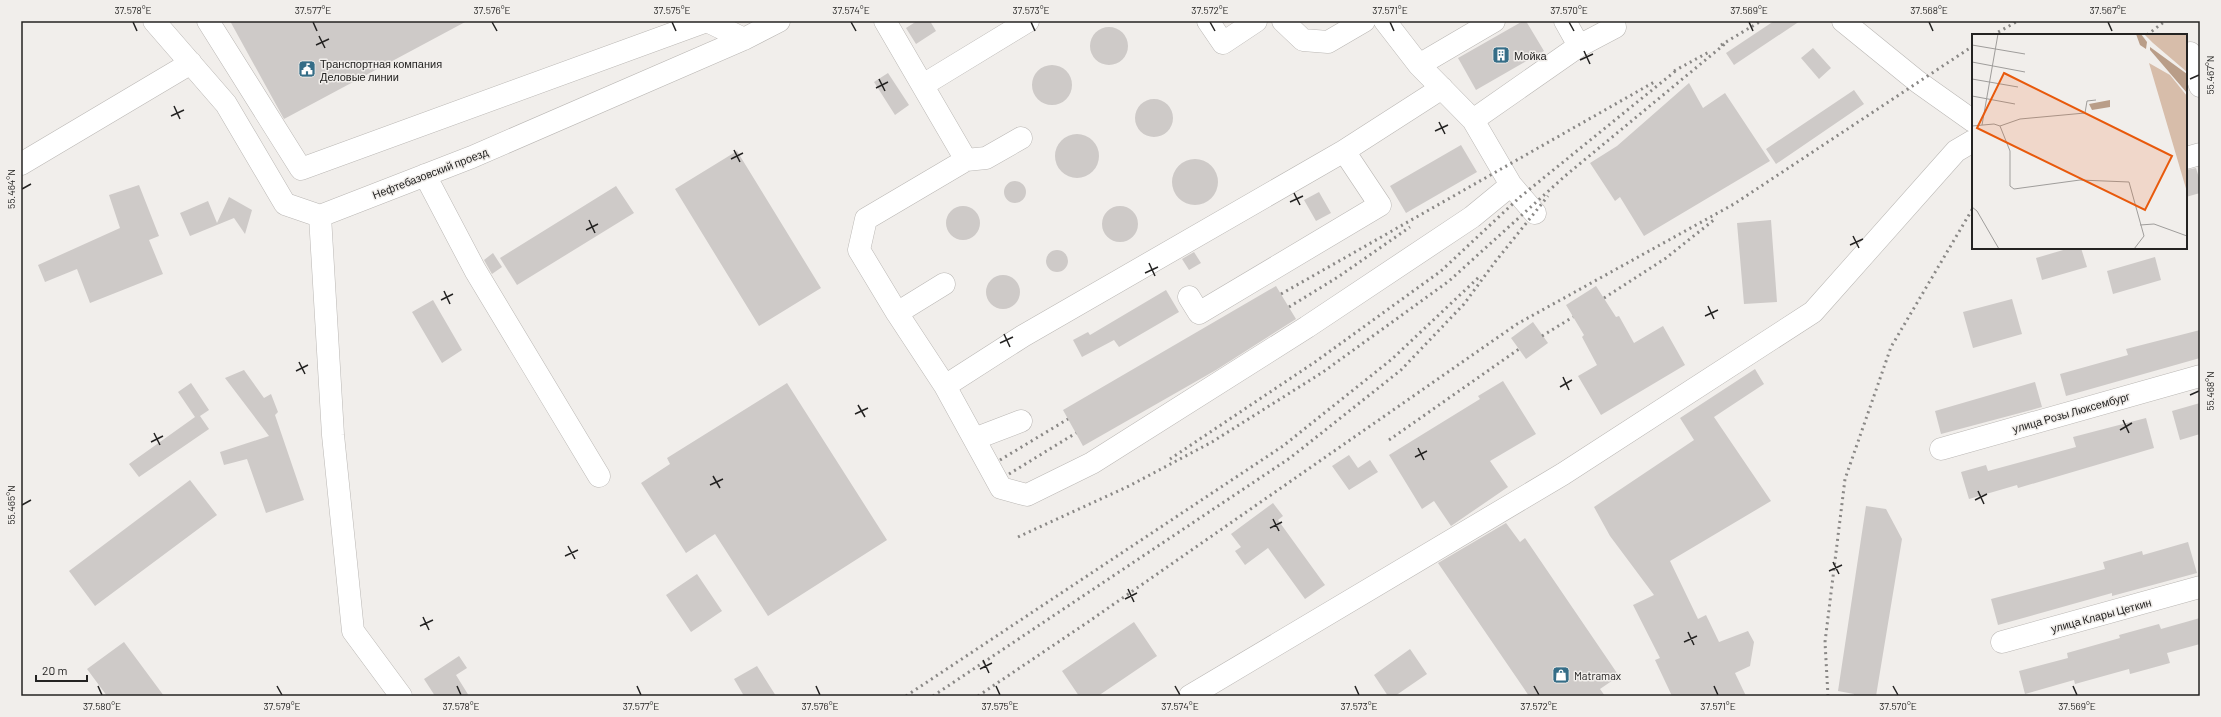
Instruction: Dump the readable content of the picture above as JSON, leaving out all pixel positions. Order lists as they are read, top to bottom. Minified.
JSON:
{"streets":{"street":["Нефтебазовский проезд","улица Розы Люксембург","улица Клары Цеткин"]},"places":{"building":["Мойка"],"public building":["Транспортная компания Деловые линии"],"shop":["Matramax"]},"scale_bar":"20 m","coordinates":["37.578°E","37.577°E","37.576°E","37.575°E","37.574°E","37.573°E","37.572°E","37.571°E","37.570°E","37.569°E","37.568°E","37.567°E","55.467°N","55.464°N","55.468°N","55.465°N","37.580°E","37.579°E"]}
